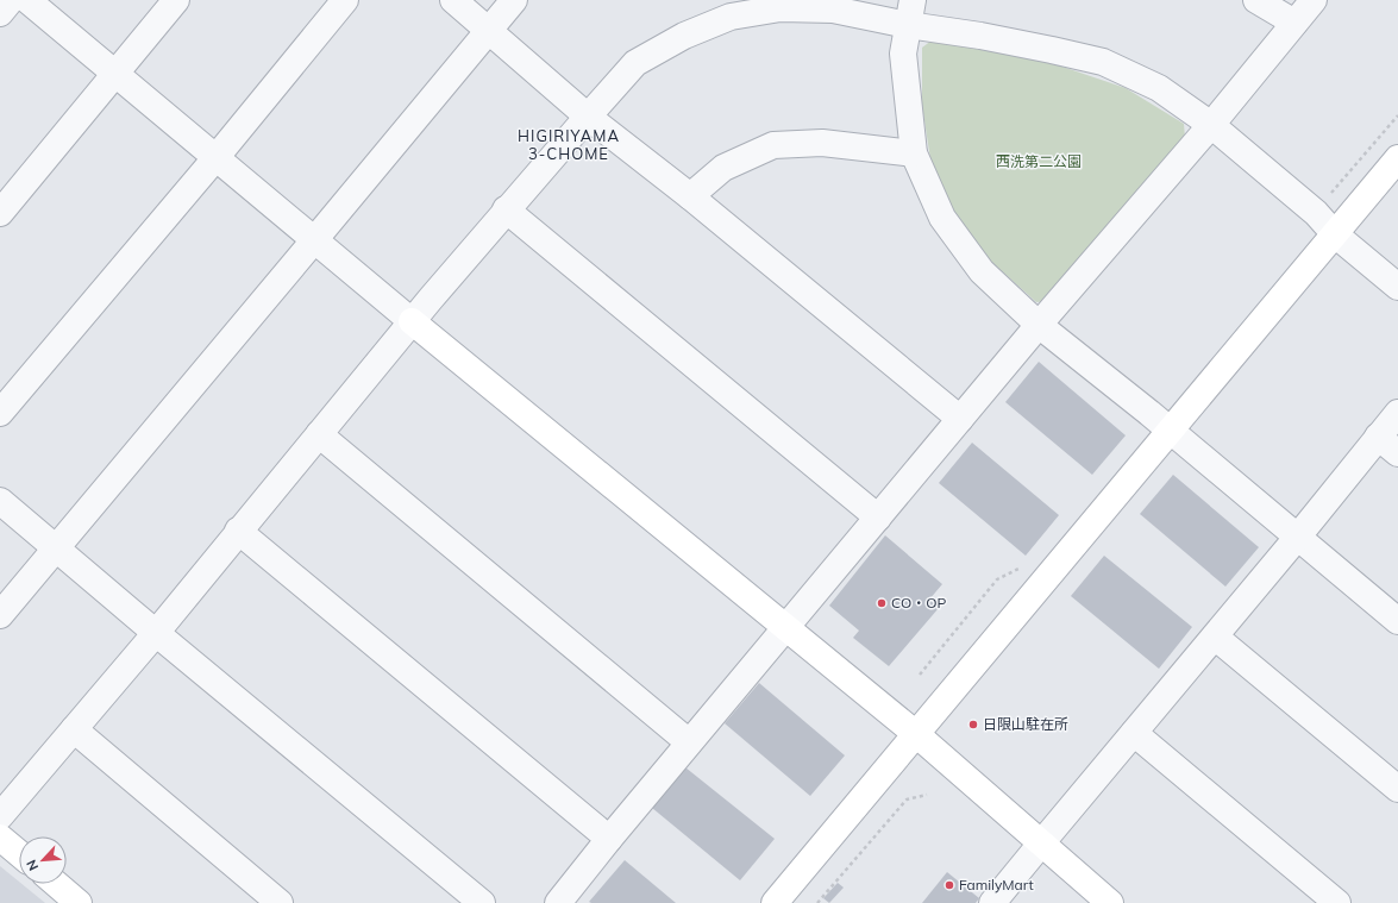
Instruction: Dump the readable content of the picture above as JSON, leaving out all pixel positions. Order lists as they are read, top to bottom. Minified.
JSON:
{"districts":["HIGIRIYAMA 3-CHOME"],"parks":["西洗第二公園"],"places":["CO・OP","日限山駐在所","FamilyMart"],"north":"bottom left"}
